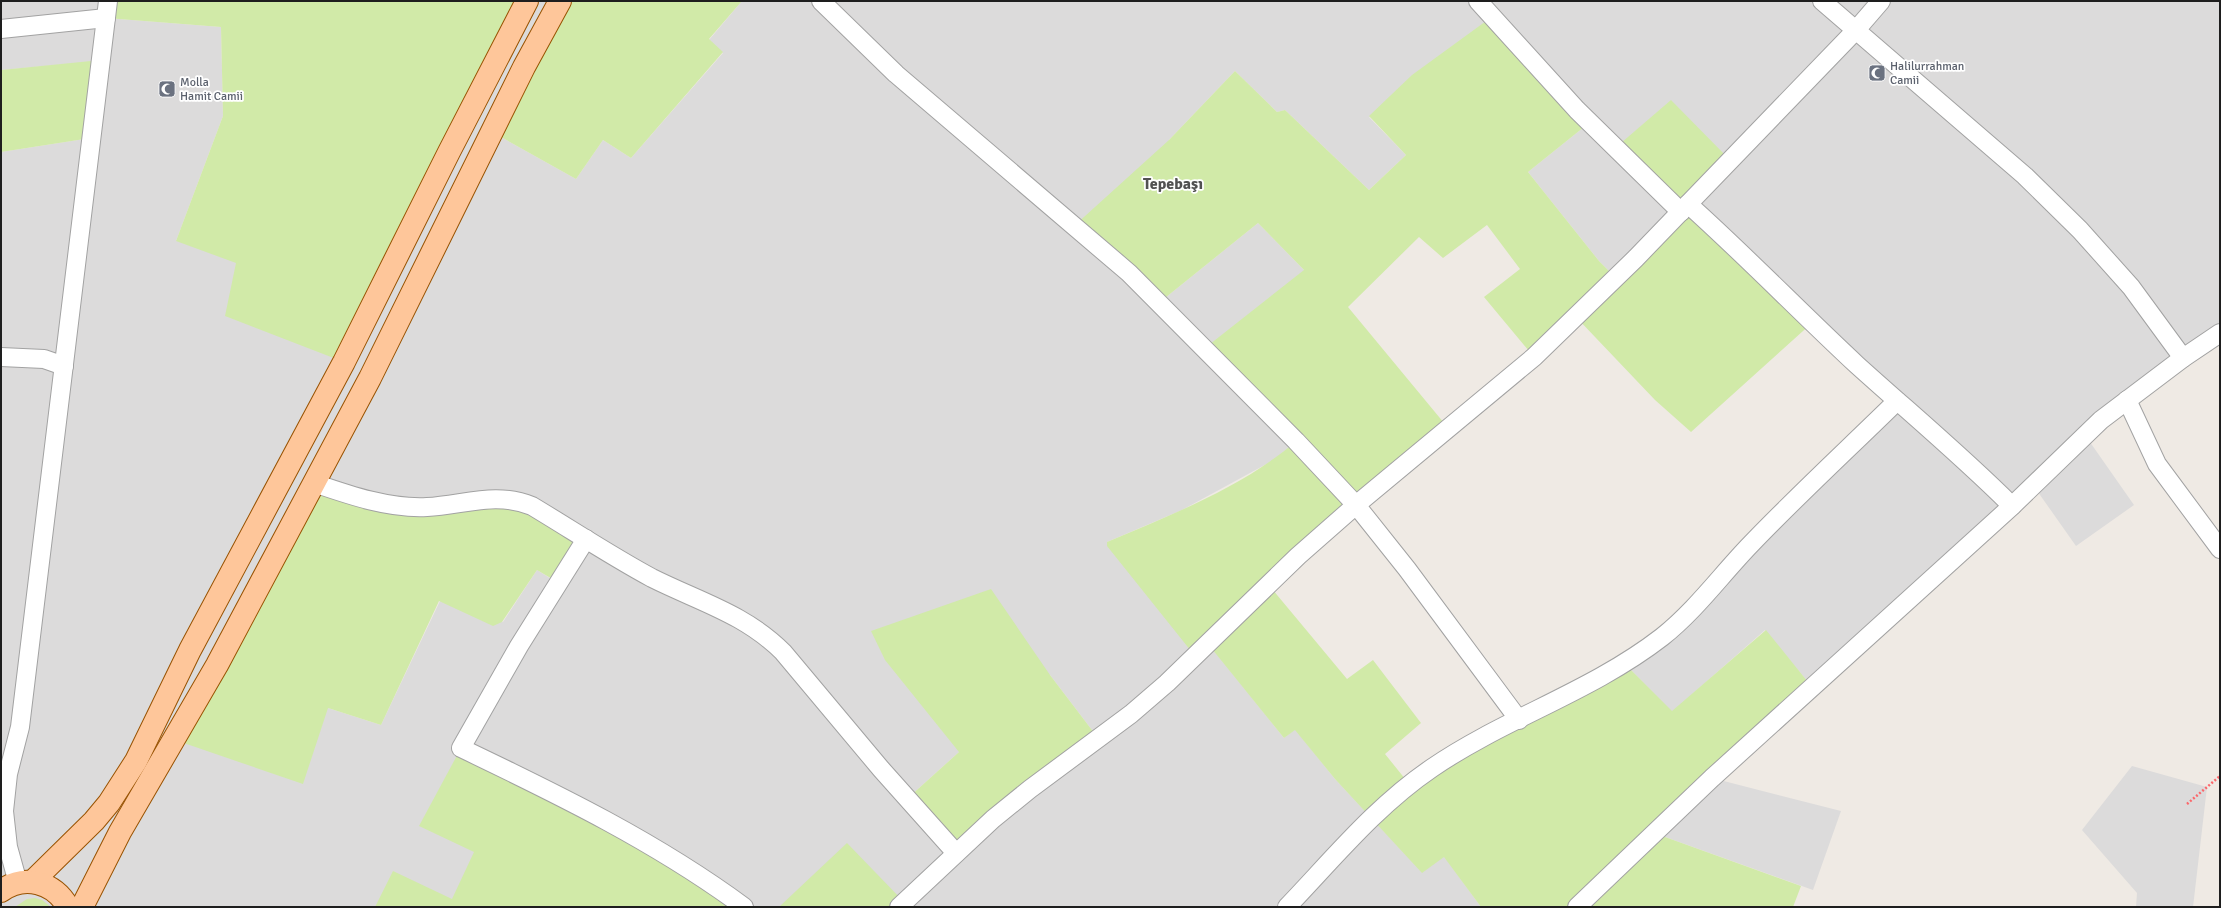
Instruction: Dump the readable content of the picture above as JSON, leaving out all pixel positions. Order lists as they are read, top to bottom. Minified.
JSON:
{"districts":["Tepebaşı"],"places":{"mosque":["Halilurrahman Camii","Molla Hamit Camii"]}}
